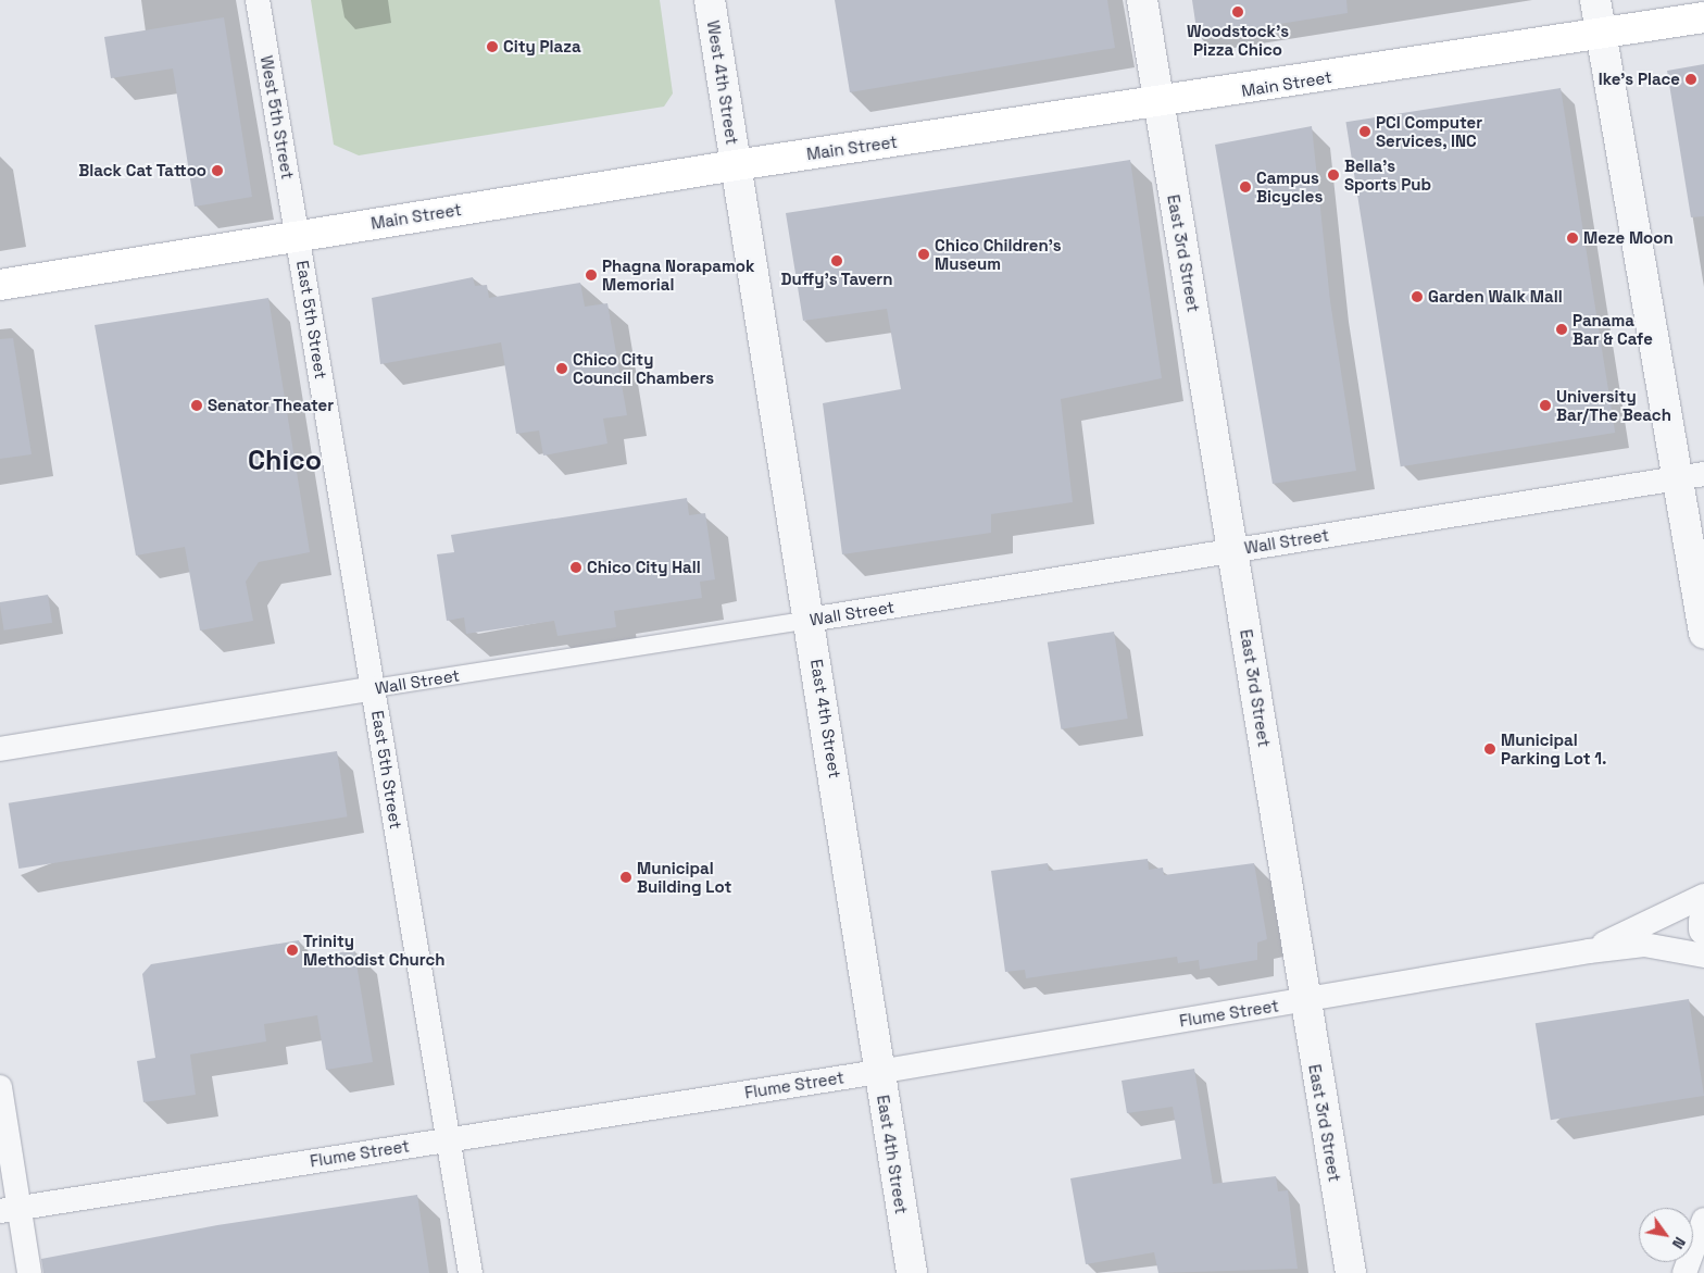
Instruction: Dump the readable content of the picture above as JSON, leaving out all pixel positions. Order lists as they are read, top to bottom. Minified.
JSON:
{"streets":{"main road":["Main Street"],"street":["West 4th Street","West 5th Street","East 3rd Street","East 5th Street","Wall Street","East 4th Street","Flume Street"]},"crossings":[["West 4th Street","Main Street"],["West 4th Street","East 4th Street"],["Main Street","West 5th Street"],["Main Street","East 3rd Street"],["Main Street","East 5th Street"],["Main Street","East 4th Street"],["West 5th Street","East 5th Street"],["East 3rd Street","Wall Street"],["East 3rd Street","Flume Street"],["East 5th Street","Wall Street"],["East 5th Street","Flume Street"],["Wall Street","East 4th Street"],["East 4th Street","Flume Street"]],"districts":["Chico"],"places":["Woodstock's Pizza Chico","City Plaza","Ike's Place","PCI Computer Services, INC","Black Cat Tattoo","Bella's Sports Pub","Campus Bicycles","Meze Moon","Chico Children's Museum","Duffy's Tavern","Phagna Norapamok Memorial","Garden Walk Mall","Panama Bar & Cafe","Chico City Council Chambers","Senator Theater","University Bar/The Beach","Chico City Hall","Municipal Parking Lot 1.","Municipal Building Lot","Trinity Methodist Church"],"north":"bottom right"}
